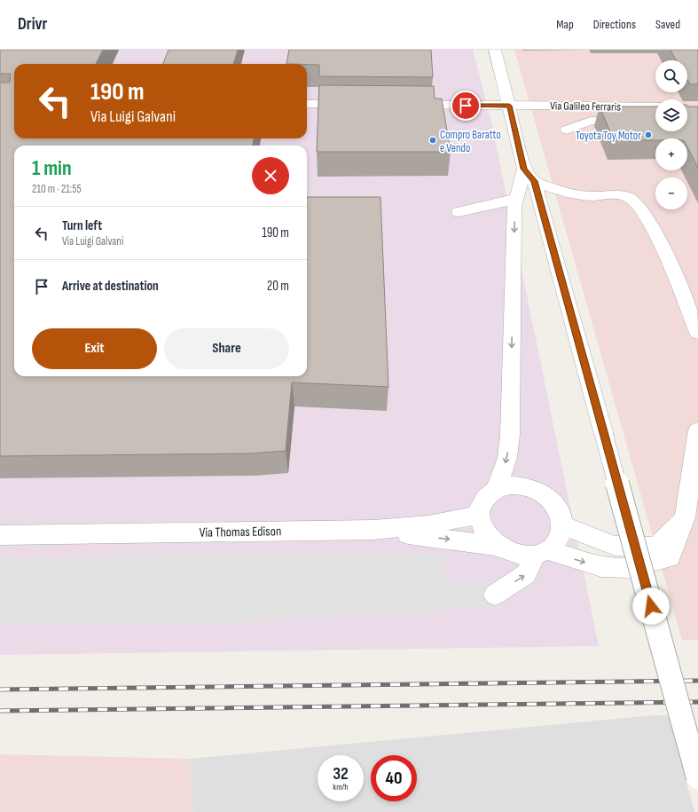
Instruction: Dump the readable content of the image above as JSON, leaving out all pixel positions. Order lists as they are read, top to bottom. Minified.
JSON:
{"streets":{"street":["Via Galileo Ferraris","Via Thomas Edison"]},"places":["Toyota Toy Motor","Compro Baratto e Vendo"],"page":{"header":"Drivr","nav":["Map","Directions","Saved"],"map_buttons":["+","−"],"turn":["190 m","Via Luigi Galvani"],"heading":["1 min","210 m · 21:55"],"list":[{"name":"Turn left","note":"Via Luigi Galvani","value":"190 m"},{"name":"Arrive at destination","value":"20 m"}],"buttons":["Exit","Share"],"speed":"32 km/h","limit":"40"}}
